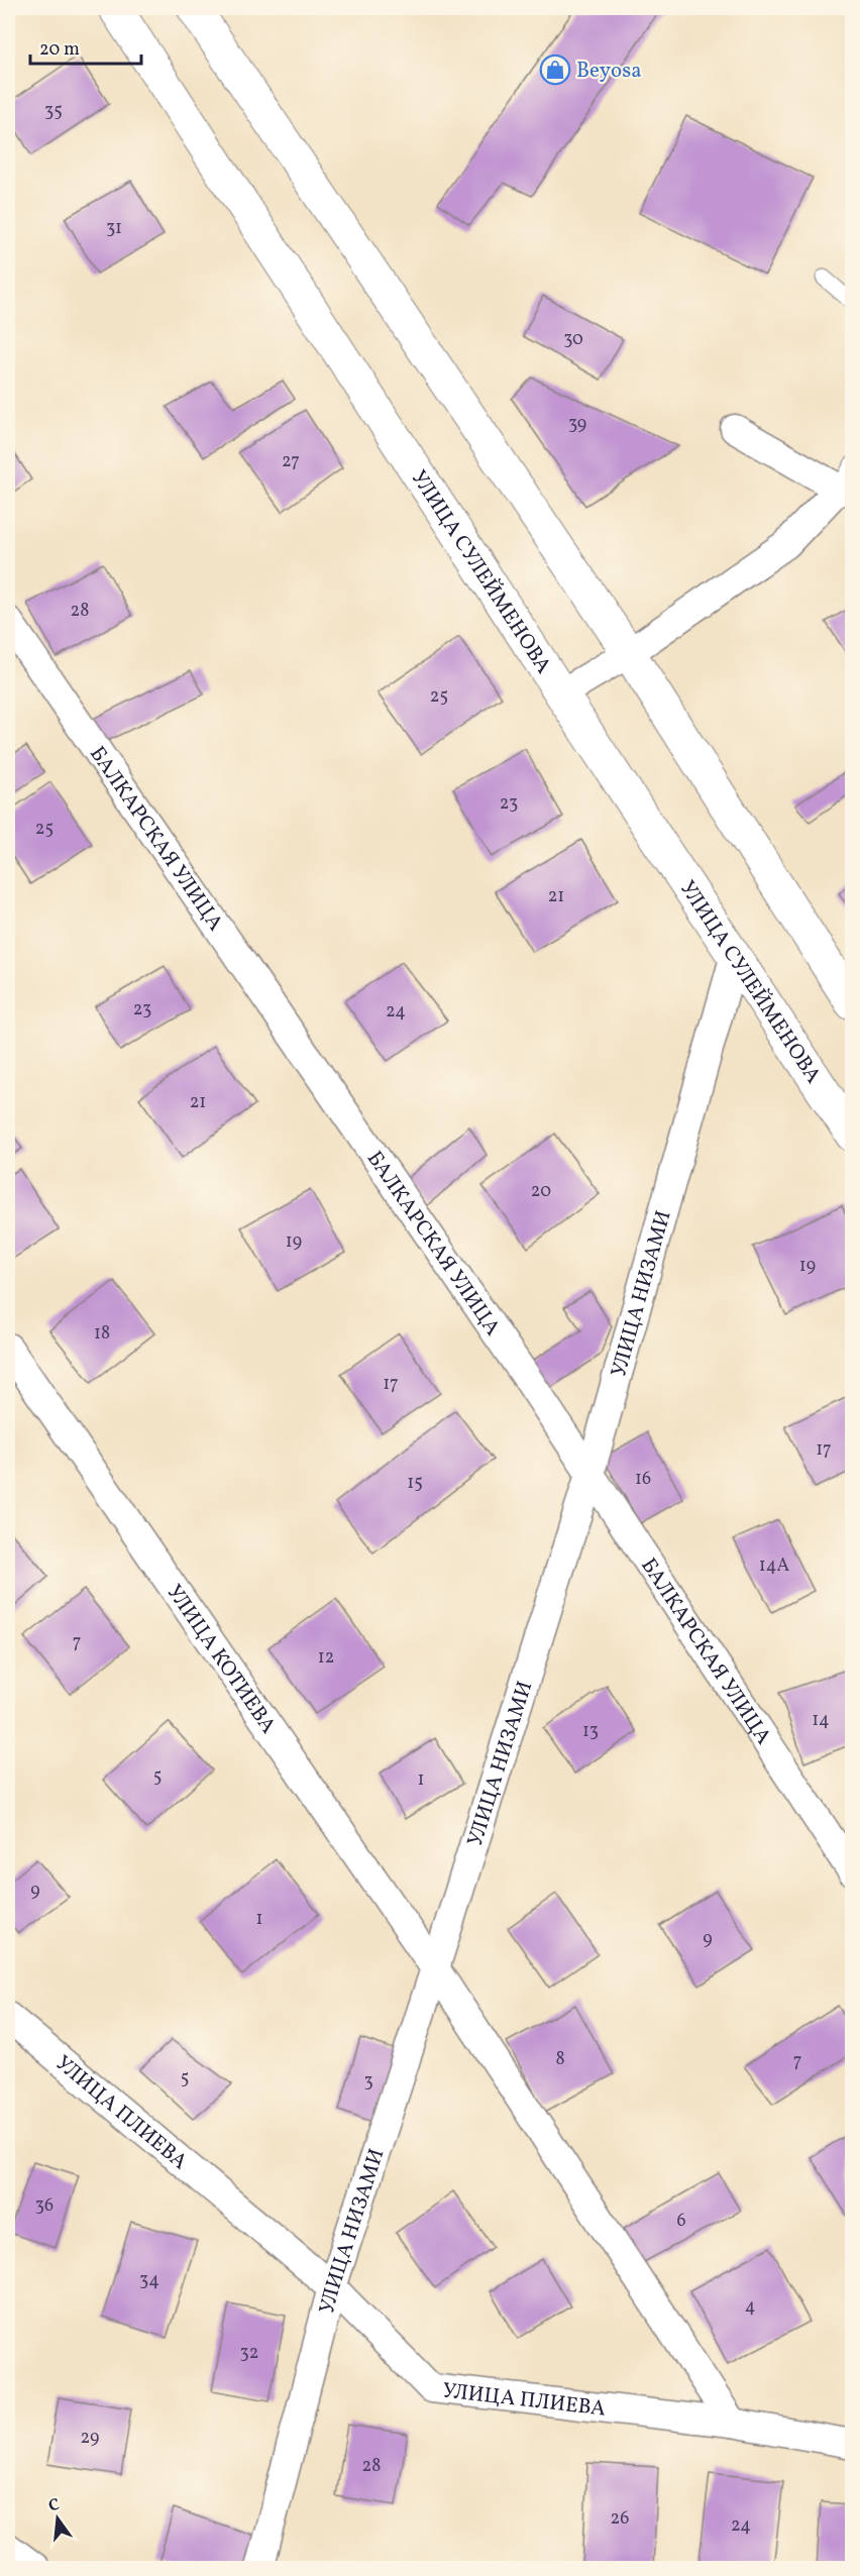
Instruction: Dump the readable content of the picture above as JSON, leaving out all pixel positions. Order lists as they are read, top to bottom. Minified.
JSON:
{"streets":{"main road":["УЛИЦА СУЛЕЙМЕНОВА"],"street":["БАЛКАРСКАЯ УЛИЦА","УЛИЦА НИЗАМИ","УЛИЦА КОТИЕВА","УЛИЦА ПЛИЕВА"]},"crossings":[["УЛИЦА СУЛЕЙМЕНОВА","УЛИЦА НИЗАМИ"],["БАЛКАРСКАЯ УЛИЦА","УЛИЦА НИЗАМИ"],["УЛИЦА НИЗАМИ","УЛИЦА КОТИЕВА"],["УЛИЦА НИЗАМИ","УЛИЦА ПЛИЕВА"],["УЛИЦА КОТИЕВА","УЛИЦА ПЛИЕВА"]],"places":{"shop":["Beyosa"]},"house_numbers":["35","31","30","39","27","28","25","23","25","21","23","24","21","20","19","19","18","17","17","16","15","14А","7","12","14","13","5","1","9","1","9","8","7","5","3","36","6","34","4","32","29","28","26","24"],"scale_bar":"20 m","north":"top"}
